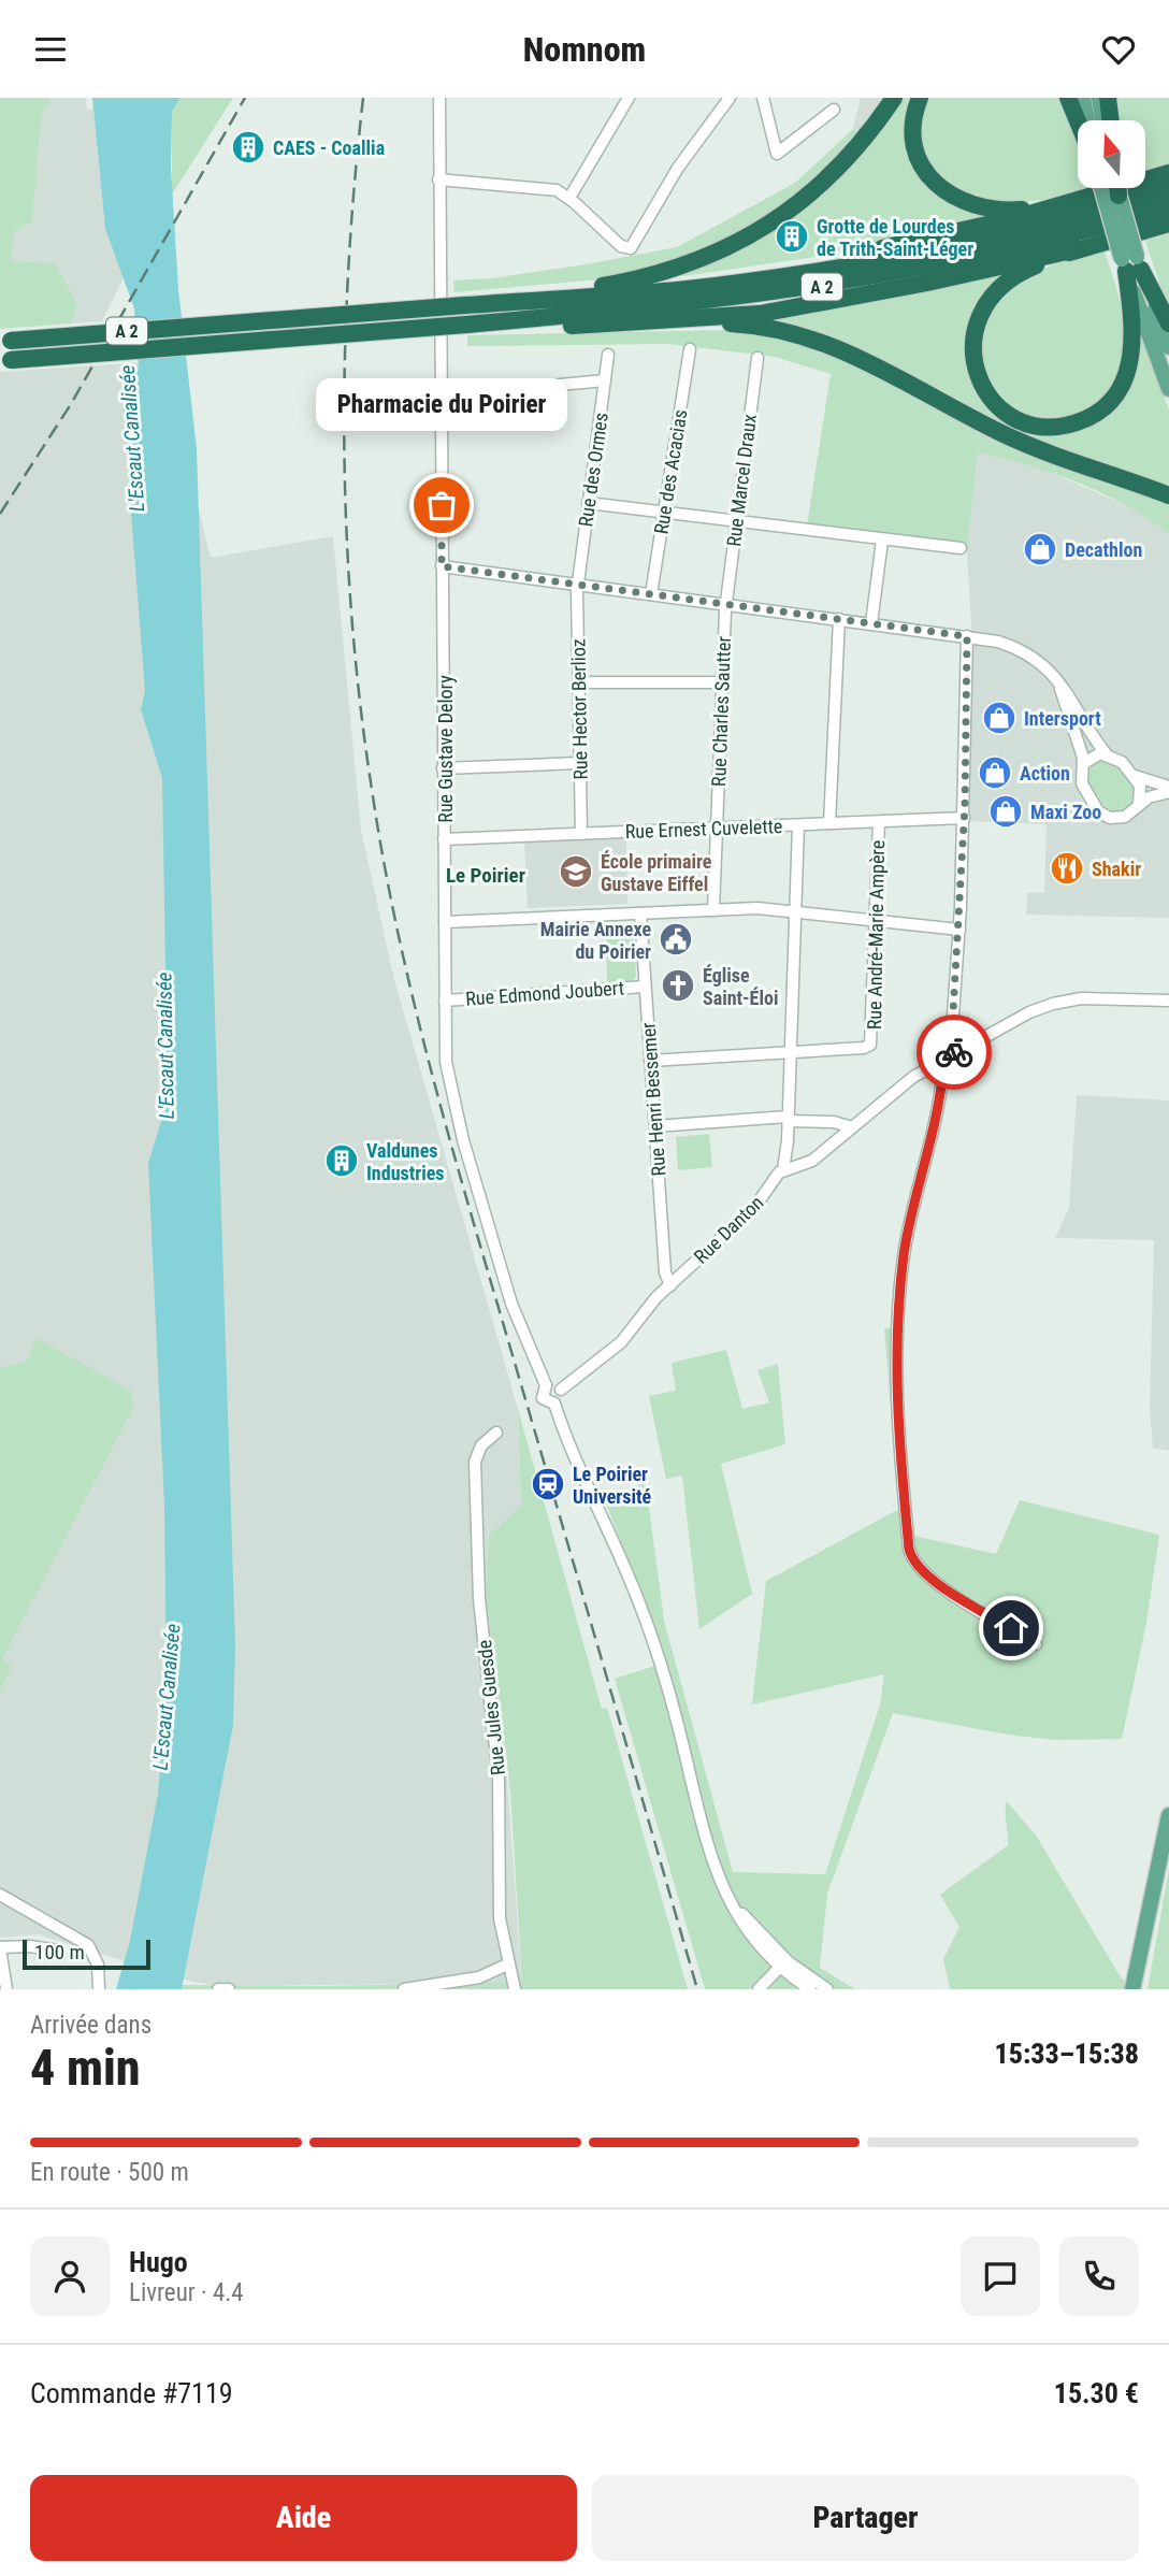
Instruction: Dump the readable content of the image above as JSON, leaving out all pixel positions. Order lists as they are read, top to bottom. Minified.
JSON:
{"streets":{"highway":["A 2"],"street":["Rue des Ormes","Rue des Acacias","Rue Marcel Draux","Rue Hector Berlioz","Rue Charles Sautter","Rue Gustave Delory","Rue Ernest Cuvelette","Rue André-Marie Ampère","Rue Edmond Joubert","Rue Henri Bessemer","Rue Danton","Rue Jules Guesde"]},"crossings":[["Rue des Ormes","Rue Hector Berlioz"],["Rue Marcel Draux","Rue Charles Sautter"],["Rue Hector Berlioz","Rue Ernest Cuvelette"],["Rue Charles Sautter","Rue Ernest Cuvelette"],["Rue Gustave Delory","Rue Ernest Cuvelette"],["Rue Gustave Delory","Rue Edmond Joubert"],["Rue Gustave Delory","Rue Danton"],["Rue Ernest Cuvelette","Rue André-Marie Ampère"],["Rue Edmond Joubert","Rue Henri Bessemer"],["Rue Henri Bessemer","Rue Danton"]],"districts":["Le Poirier"],"water":["L'Escaut Canalisée"],"places":{"building":["CAES - Coallia","Grotte de Lourdes de Trith-Saint-Léger","Valdunes Industries"],"other":["Pharmacie du Poirier"],"shop":["Decathlon","Intersport","Action","Maxi Zoo"],"restaurant":["Shakir"],"school or university":["École primaire Gustave Eiffel"],"public building":["Mairie Annexe du Poirier"],"church":["Église Saint-Éloi"],"station":["Le Poirier Université"]},"scale_bar":"100 m","north":"top","page":{"header":"Nomnom","bubble":"Pharmacie du Poirier","scale":"100 m","heading":["4 min","Arrivée dans","15:33–15:38"],"panel":["Hugo","Livreur · 4.4","Commande #7119","15.30 €"],"bar":"En route · 500 m","buttons":["Aide","Partager"]}}
